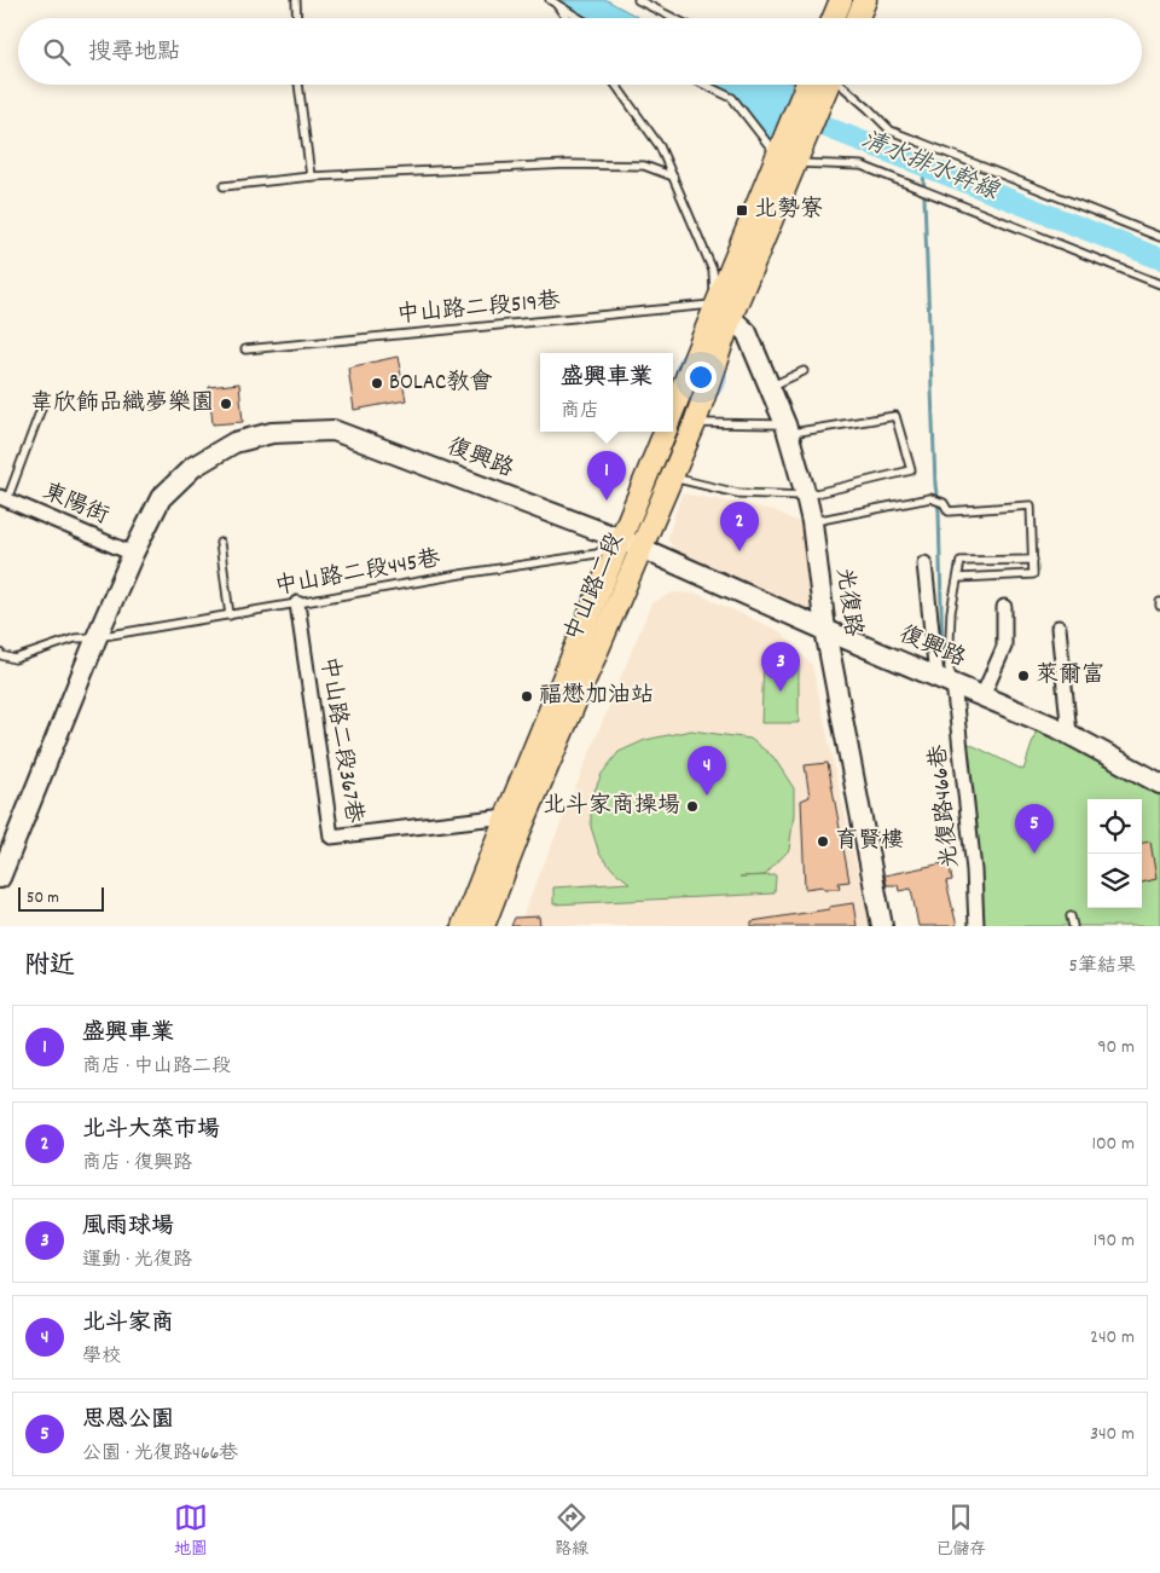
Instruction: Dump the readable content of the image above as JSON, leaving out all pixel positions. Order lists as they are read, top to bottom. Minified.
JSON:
{"streets":{"main road":["中山路二段"],"street":["復興路","東陽街","光復路","中山路二段367巷","光復路466巷"],"lane":["中山路二段519巷","中山路二段445巷"]},"crossings":[["中山路二段519巷","中山路二段"],["中山路二段519巷","光復路"],["復興路","東陽街"],["復興路","中山路二段445巷"],["復興路","中山路二段"],["復興路","光復路"],["復興路","光復路466巷"],["中山路二段445巷","中山路二段"],["中山路二段445巷","中山路二段367巷"],["中山路二段","光復路"],["中山路二段","中山路二段367巷"]],"water":["清水排水幹線"],"places":{"transit":["北勢寮"],"other":["BOLAC教會","韋欣飾品織夢樂園","萊爾富","福懋加油站","北斗家商操場","育賢樓"]},"scale_bar":"50 m","page":{"search":"搜尋地點","popup":["盛興車業","商店"],"pins":["1","2","3","4","5"],"scale":"50 m","heading":["附近","5筆結果"],"list":[{"mark":"1","name":"盛興車業","note":"商店 · 中山路二段","value":"90 m"},{"mark":"2","name":"北斗大菜市場","note":"商店 · 復興路","value":"100 m"},{"mark":"3","name":"風雨球場","note":"運動 · 光復路","value":"190 m"},{"mark":"4","name":"北斗家商","note":"學校","value":"240 m"},{"mark":"5","name":"思恩公園","note":"公園 · 光復路466巷","value":"340 m"}],"nav":["地圖","路線","已儲存"]}}
